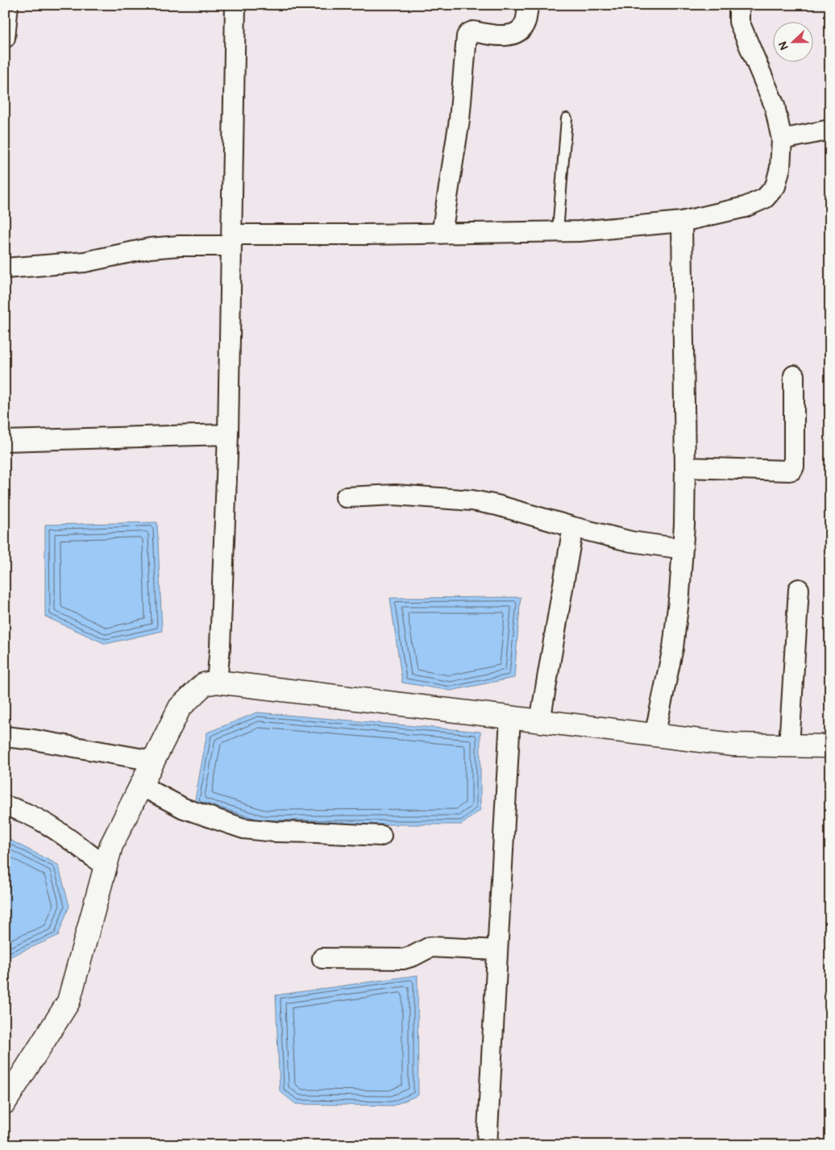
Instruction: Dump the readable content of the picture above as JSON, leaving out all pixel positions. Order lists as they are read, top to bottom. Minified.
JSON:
{"north":"left"}
